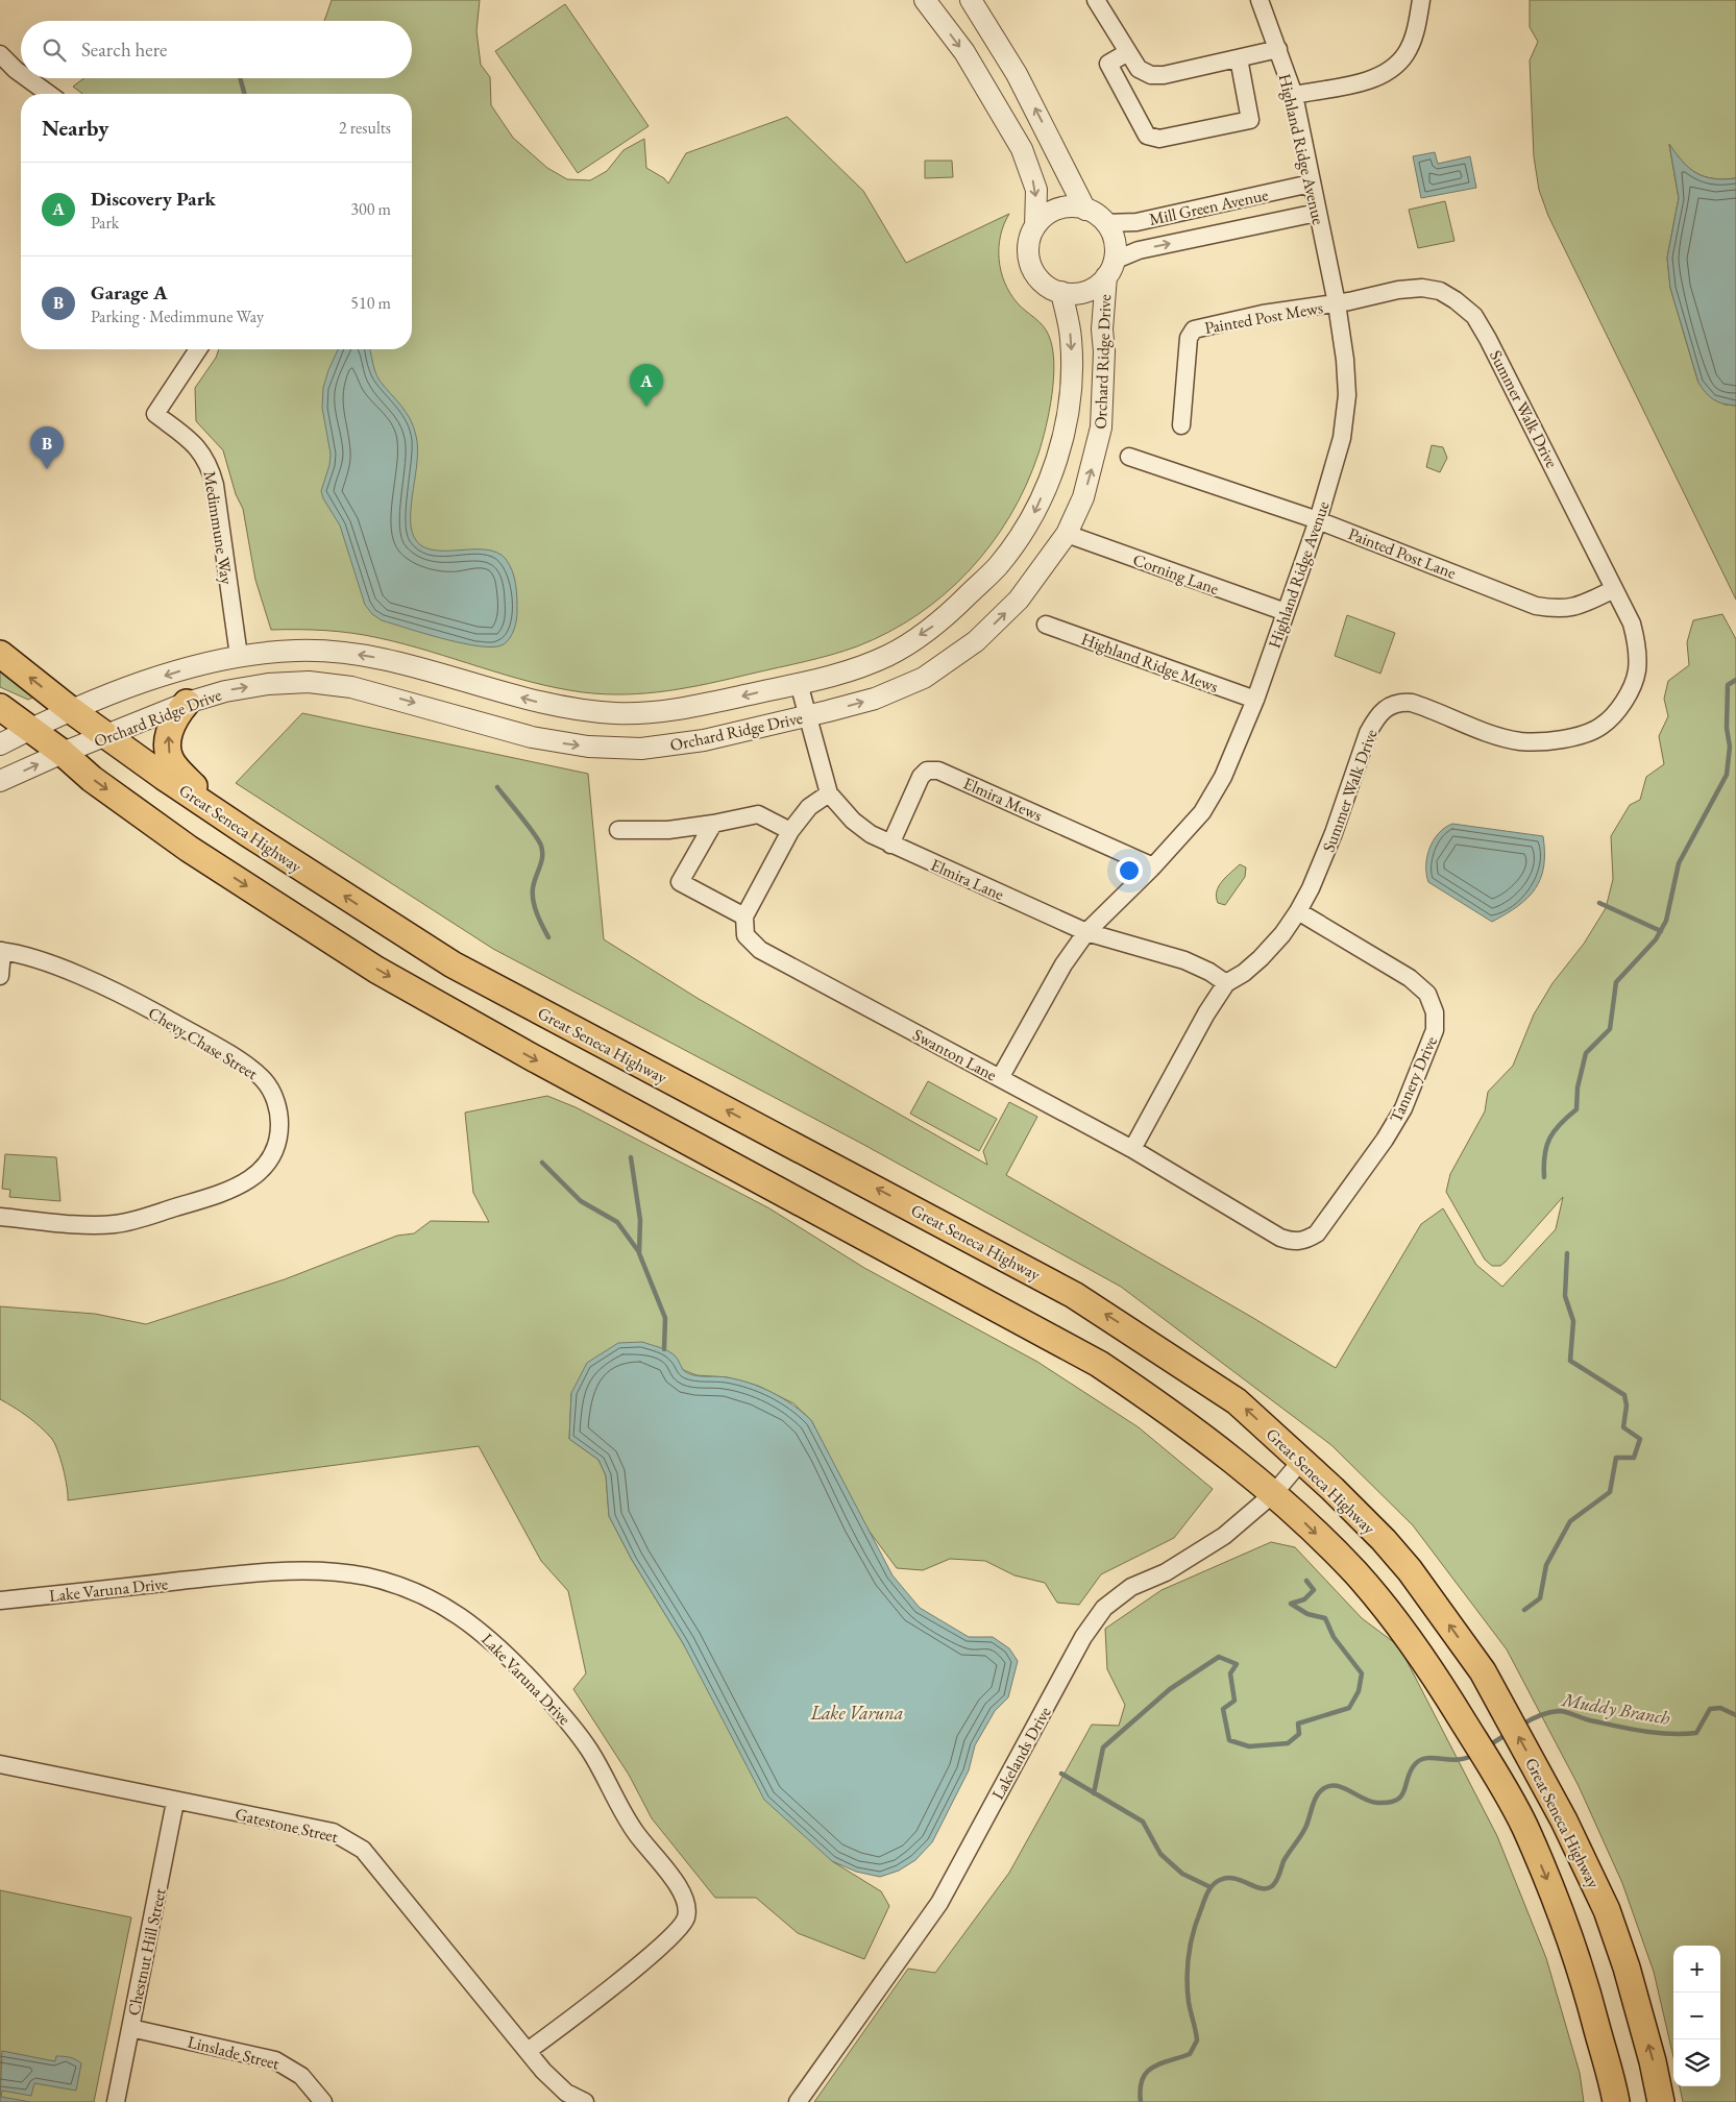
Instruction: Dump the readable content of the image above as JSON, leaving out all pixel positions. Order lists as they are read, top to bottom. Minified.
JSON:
{"streets":{"main road":["Great Seneca Highway"],"street":["Highland Ridge Avenue","Mill Green Avenue","Painted Post Mews","Orchard Ridge Drive","Summer Walk Drive","Medimmune Way","Painted Post Lane","Corning Lane","Highland Ridge Mews","Elmira Mews","Elmira Lane","Chevy Chase Street","Swanton Lane","Tannery Drive","Lake Varuna Drive","Lakelands Drive","Gatestone Street","Chestnut Hill Street","Linslade Street"]},"crossings":[["Highland Ridge Avenue","Mill Green Avenue"],["Highland Ridge Avenue","Painted Post Mews"],["Highland Ridge Avenue","Summer Walk Drive"],["Highland Ridge Avenue","Painted Post Lane"],["Highland Ridge Avenue","Corning Lane"],["Highland Ridge Avenue","Highland Ridge Mews"],["Highland Ridge Avenue","Elmira Mews"],["Highland Ridge Avenue","Elmira Lane"],["Highland Ridge Avenue","Swanton Lane"],["Mill Green Avenue","Orchard Ridge Drive"],["Painted Post Mews","Summer Walk Drive"],["Orchard Ridge Drive","Medimmune Way"],["Orchard Ridge Drive","Corning Lane"],["Orchard Ridge Drive","Great Seneca Highway"],["Orchard Ridge Drive","Elmira Lane"],["Summer Walk Drive","Painted Post Lane"],["Summer Walk Drive","Elmira Lane"],["Summer Walk Drive","Swanton Lane"],["Summer Walk Drive","Tannery Drive"],["Elmira Mews","Elmira Lane"],["Great Seneca Highway","Lakelands Drive"],["Swanton Lane","Tannery Drive"],["Lake Varuna Drive","Gatestone Street"],["Gatestone Street","Chestnut Hill Street"],["Chestnut Hill Street","Linslade Street"]],"water":["Muddy Branch","Lake Varuna"],"page":{"search":"Search here","heading":["Nearby","2 results"],"list":[{"mark":"A","name":"Discovery Park","note":"Park","value":"300 m"},{"mark":"B","name":"Garage A","note":"Parking · Medimmune Way","value":"510 m"}],"pins":["A","B"],"map_buttons":["+","−"]}}
